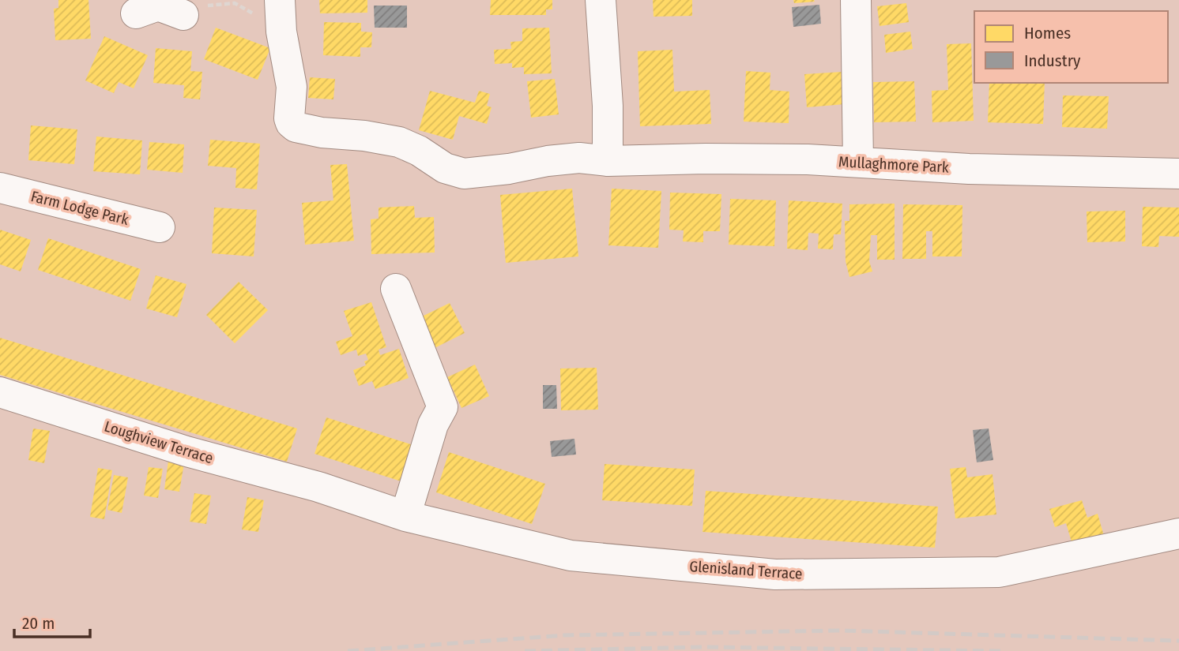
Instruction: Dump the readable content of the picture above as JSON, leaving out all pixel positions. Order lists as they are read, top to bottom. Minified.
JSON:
{"streets":{"street":["Mullaghmore Park","Farm Lodge Park","Loughview Terrace","Glenisland Terrace"]},"crossings":[["Loughview Terrace","Glenisland Terrace"]],"legend":["Homes","Industry"],"scale_bar":"20 m"}
